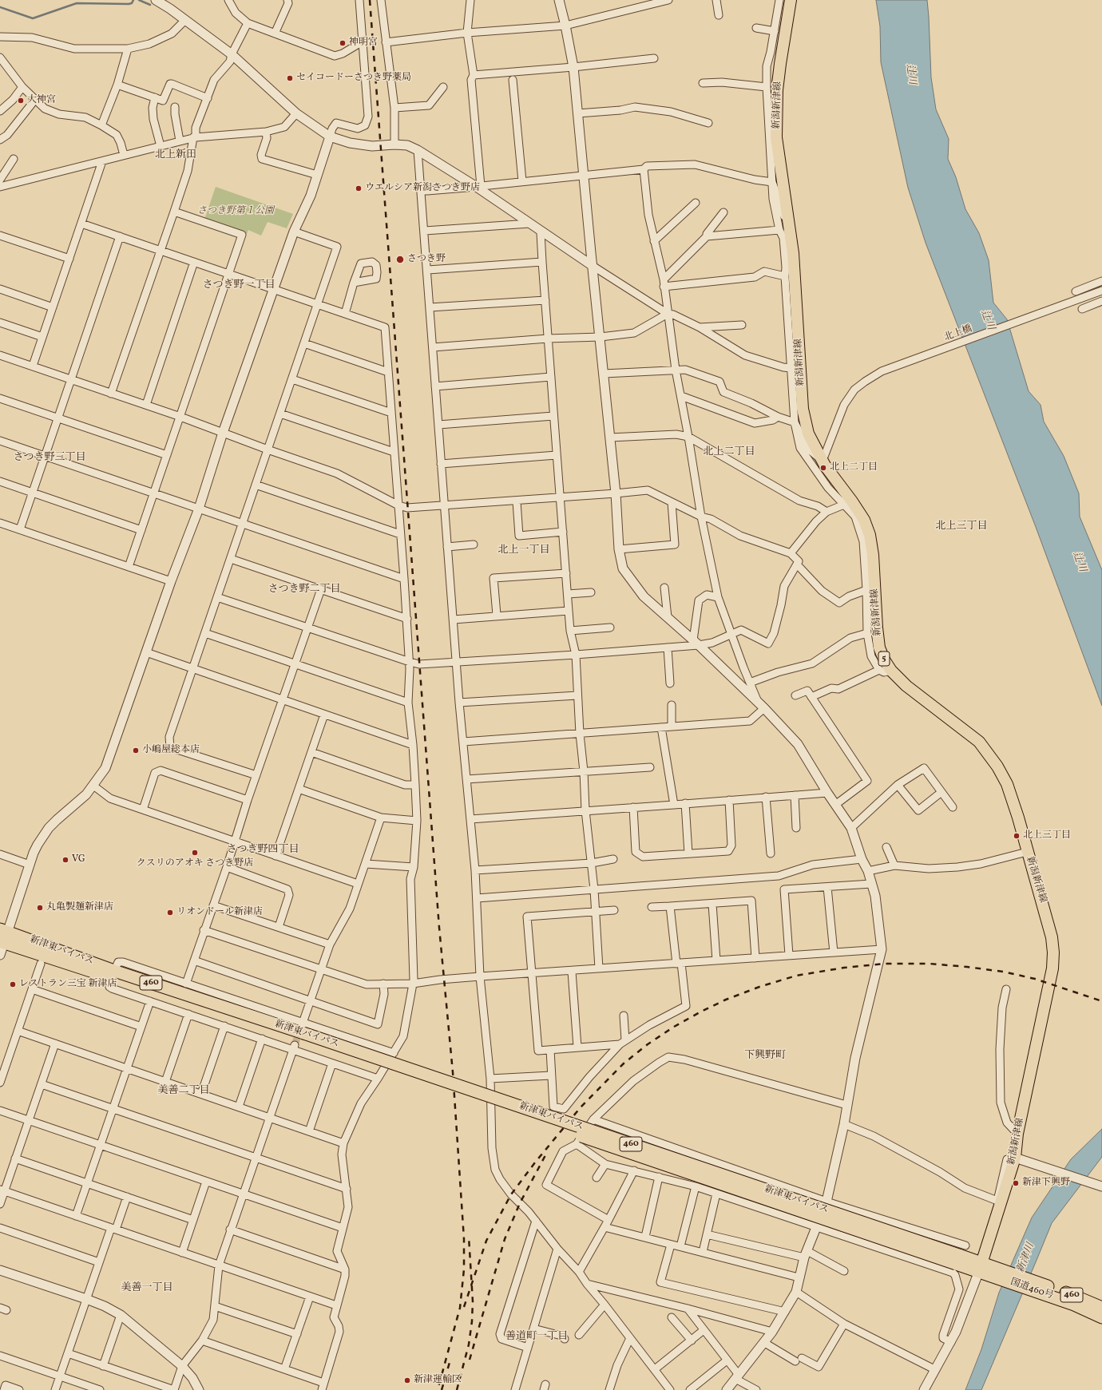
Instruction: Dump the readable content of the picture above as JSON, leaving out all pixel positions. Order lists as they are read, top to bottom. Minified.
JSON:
{"streets":{"highway":["新津東バイパス","460","国道460号"],"main road":["新潟新津線","5"],"street":["北上橋"]},"crossings":[["新潟新津線","北上橋"],["新潟新津線","新津東バイパス"],["新潟新津線","国道460号"],["新津東バイパス","国道460号"],["460","国道460号"]],"districts":["北上新田","さつき野一丁目","北上二丁目","さつき野三丁目","北上三丁目","北上一丁目","さつき野二丁目","さつき野四丁目","下興野町","美善二丁目","美善一丁目","善道町一丁目"],"water":["辻川","新津川"],"parks":["さつき野第１公園"],"places":["神明宮","セイコードーさつき野薬局","大神宮","ウエルシア新潟さつき野店","さつき野","北上二丁目","小嶋屋総本店","北上三丁目","クスリのアオキ さつき野店","VG","丸亀製麺新津店","リオンドール新津店","レストラン三宝 新津店","新津下興野","新津運輸区"]}
